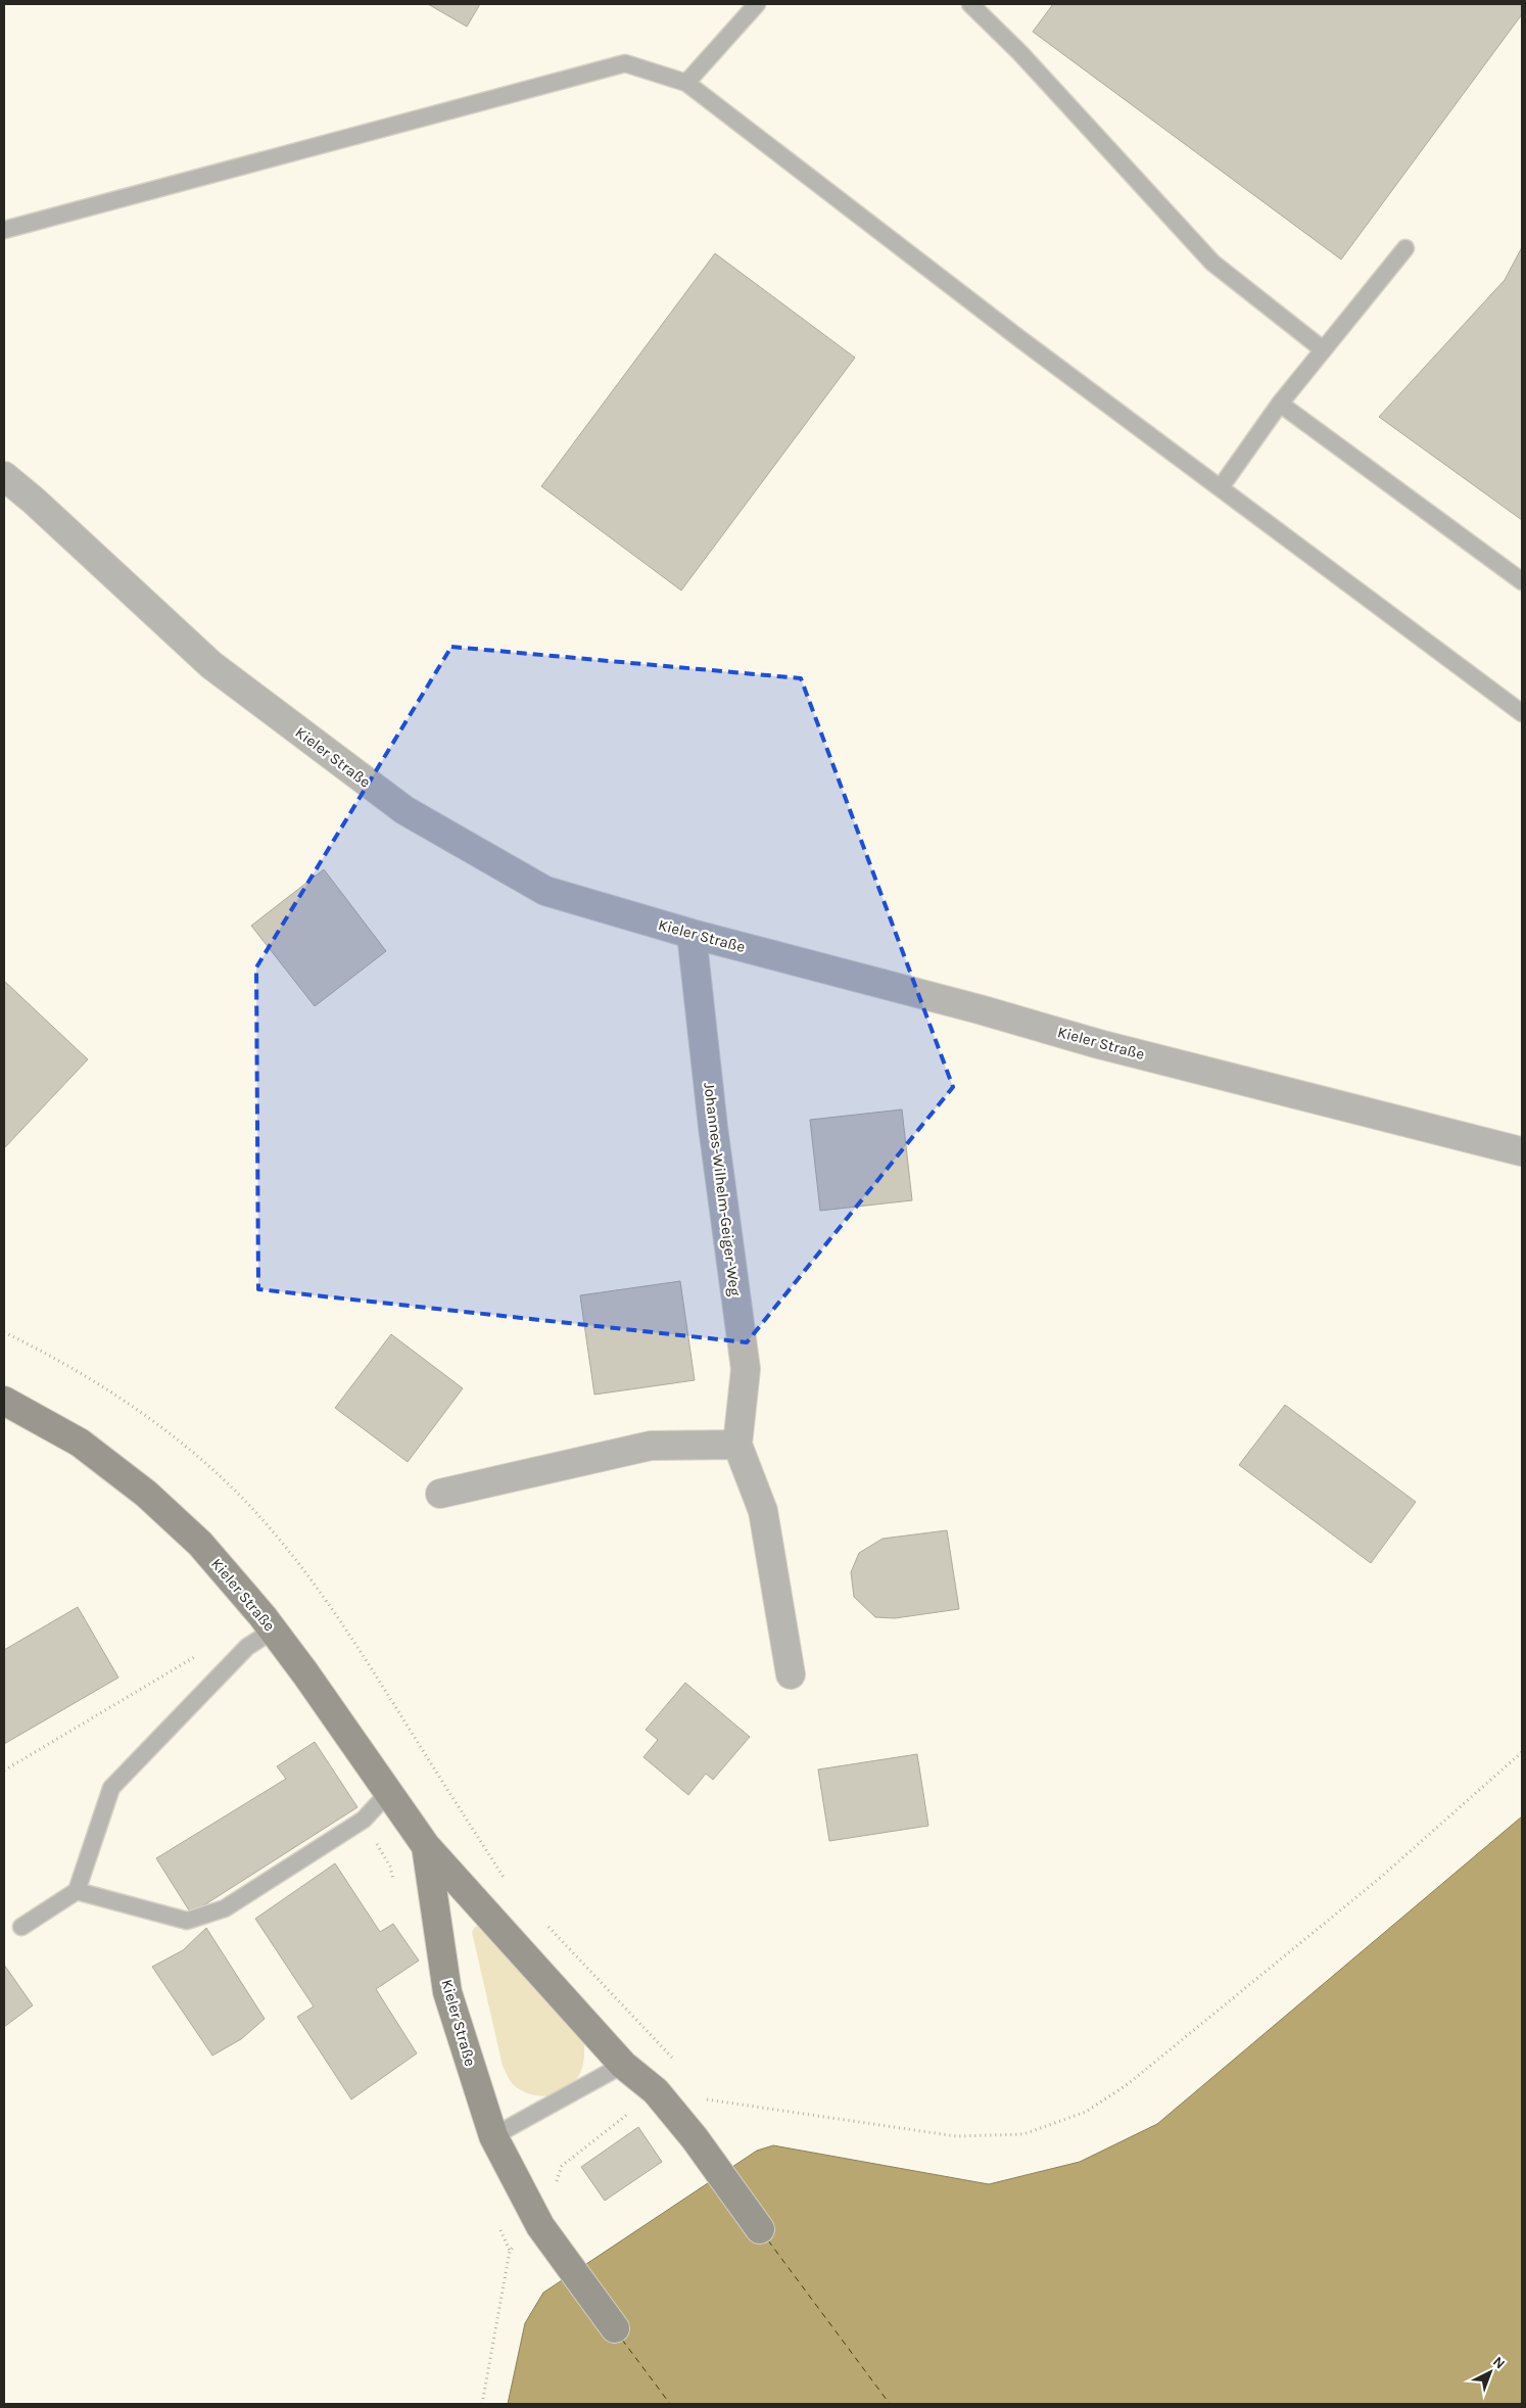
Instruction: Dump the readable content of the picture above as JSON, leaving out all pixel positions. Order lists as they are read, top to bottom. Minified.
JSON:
{"streets":{"main road":["Kieler Straße"],"street":["Johannes-Wilhelm-Geiger-Weg"]},"crossings":[["Kieler Straße","Johannes-Wilhelm-Geiger-Weg"]],"north":"top right"}
